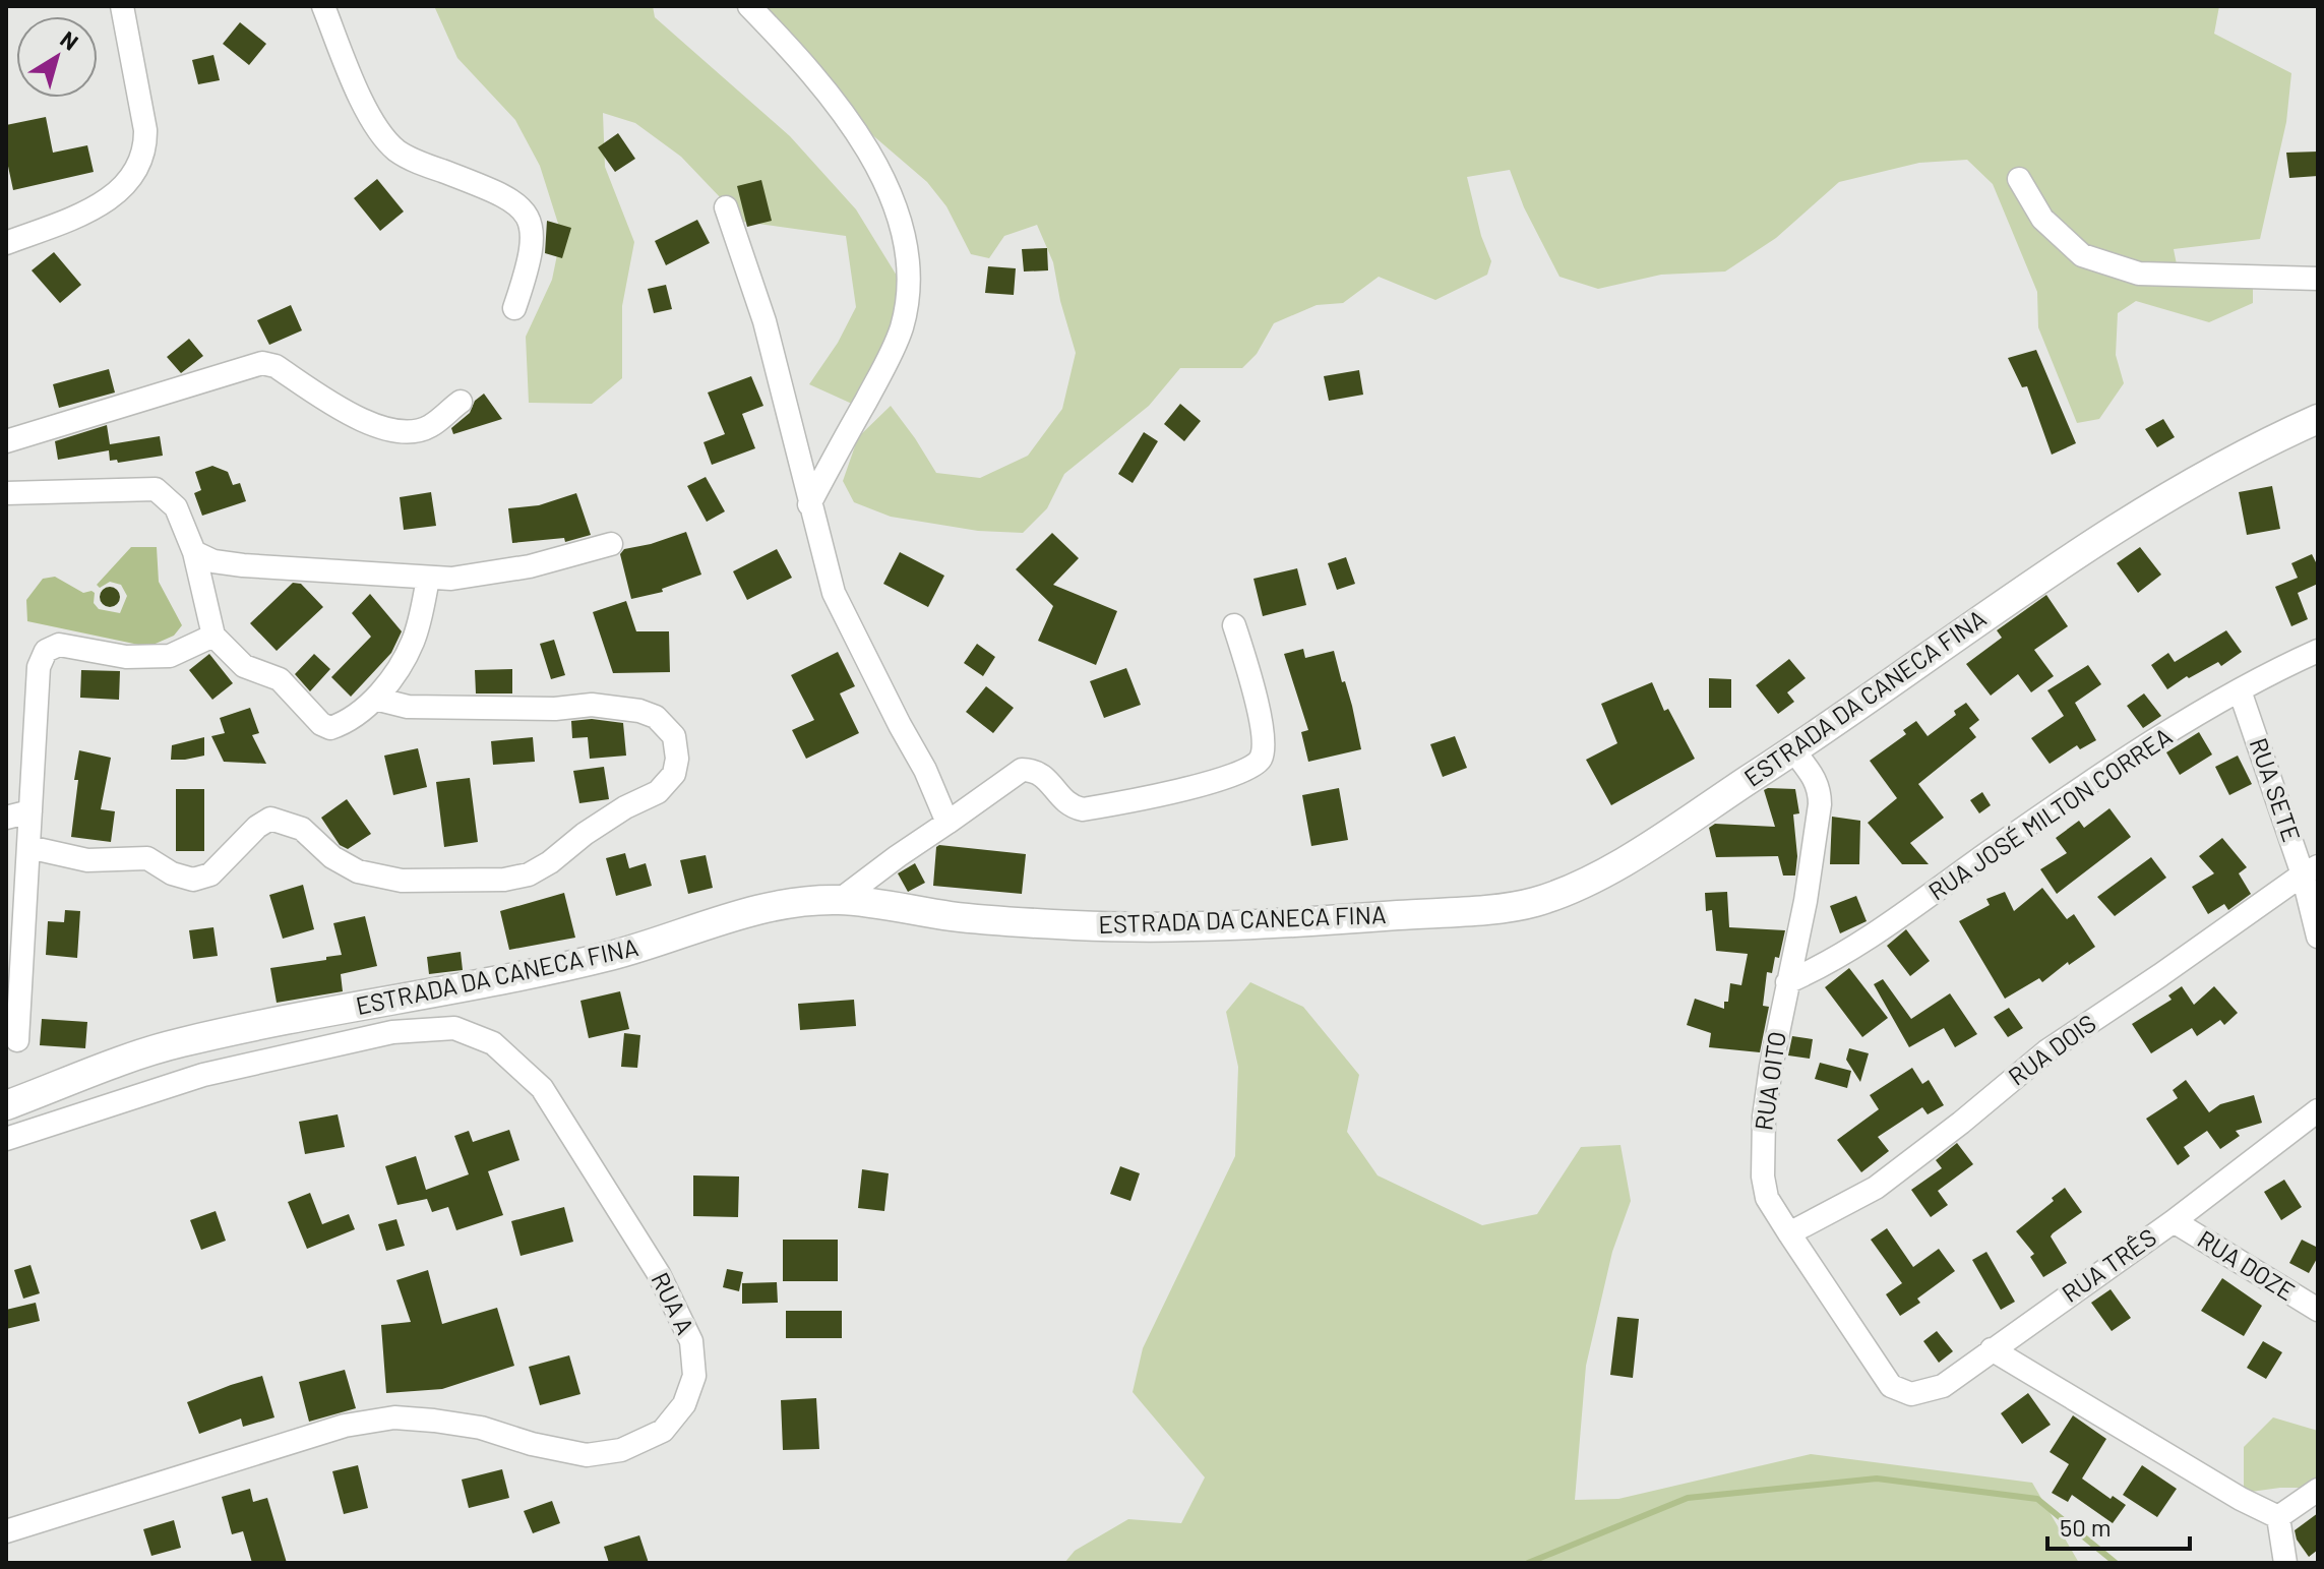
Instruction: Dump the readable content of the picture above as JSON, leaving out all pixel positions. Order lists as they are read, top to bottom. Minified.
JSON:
{"streets":{"street":["ESTRADA DA CANECA FINA","RUA SETE","RUA JOSÉ MILTON CORREA","RUA DOIS","RUA OITO","RUA TRÊS","RUA DOZE","RUA A"]},"crossings":[["ESTRADA DA CANECA FINA","RUA OITO"],["RUA SETE","RUA JOSÉ MILTON CORREA"],["RUA SETE","RUA DOIS"],["RUA JOSÉ MILTON CORREA","RUA OITO"],["RUA DOIS","RUA OITO"],["RUA OITO","RUA TRÊS"],["RUA TRÊS","RUA DOZE"]],"scale_bar":"50 m","north":"top right"}
